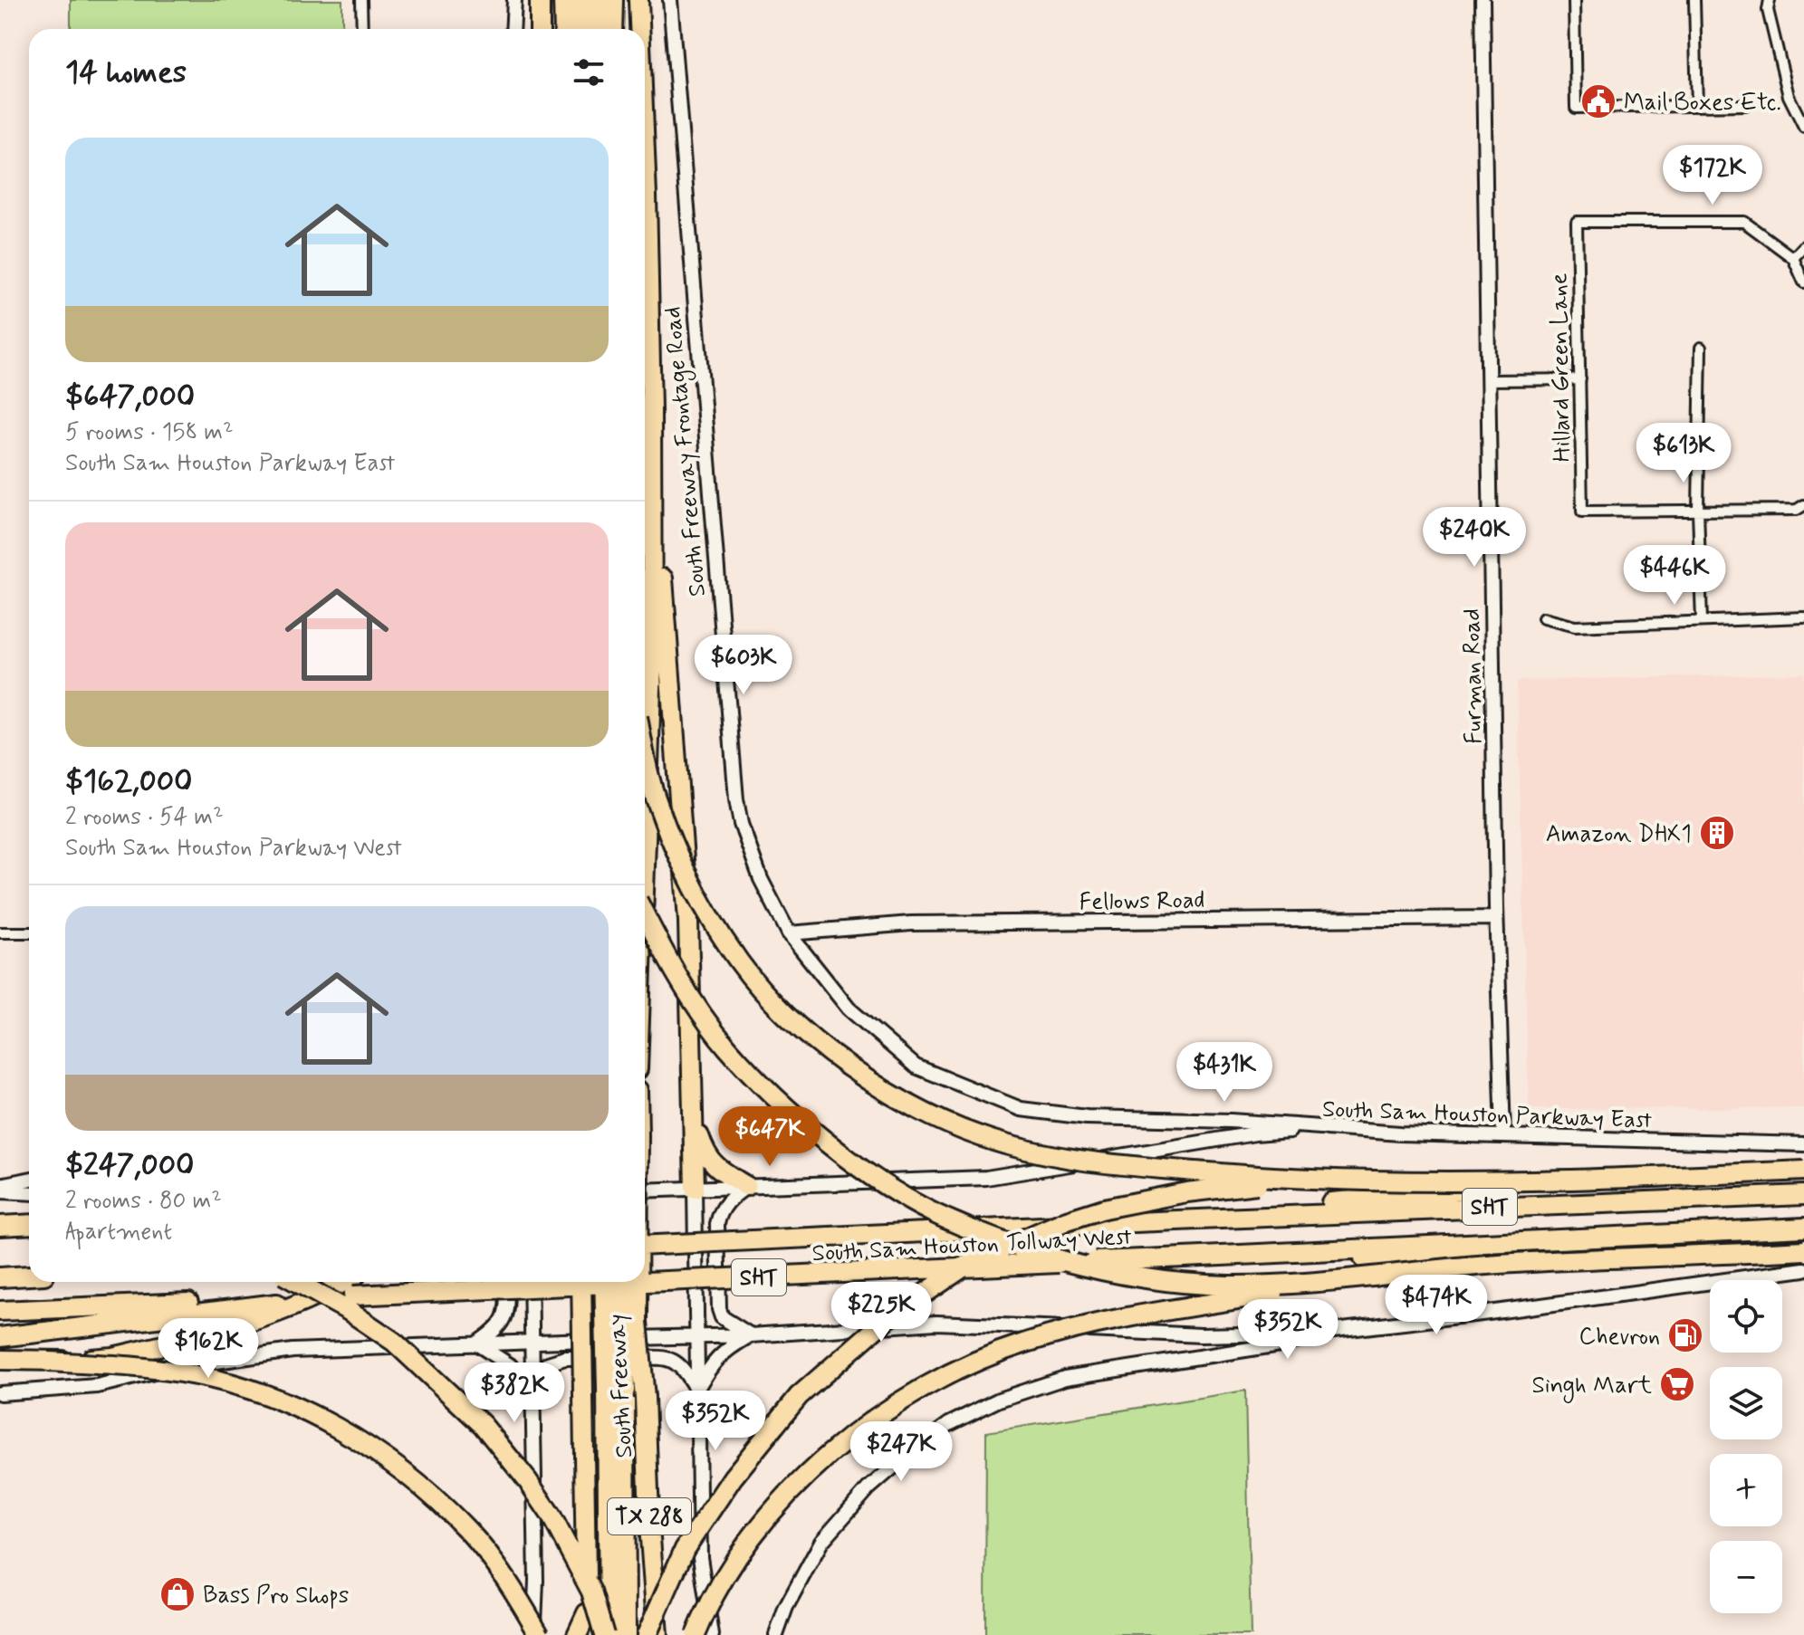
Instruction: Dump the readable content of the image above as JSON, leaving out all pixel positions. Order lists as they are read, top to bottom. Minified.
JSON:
{"streets":{"highway":["SHT","South Sam Houston Tollway West","South Freeway","TX 288"],"main road":["South Freeway Frontage Road","Furman Road","Fellows Road","South Sam Houston Parkway East"],"street":["Hillard Green Lane"]},"crossings":[["South Freeway Frontage Road","Fellows Road"],["South Freeway Frontage Road","South Sam Houston Parkway East"],["Furman Road","Fellows Road"],["Furman Road","South Sam Houston Parkway East"],["SHT","South Sam Houston Tollway West"]],"places":{"public building":["Mail Boxes Etc."],"building":["Amazon DHX1"],"fuel station":["Chevron"],"supermarket":["Singh Mart"],"shop":["Bass Pro Shops"]},"page":{"heading":"14 homes","list":[{"name":"$647,000","note":"5 rooms · 158 m² · South Sam Houston Parkway East"},{"name":"$162,000","note":"2 rooms · 54 m² · South Sam Houston Parkway West"},{"name":"$247,000","note":"2 rooms · 80 m² · Apartment"}],"price":["$172K","$613K","$240K","$446K","$603K","$431K","$647K","$474K","$225K","$352K","$162K","$382K","$352K","$247K"],"map_buttons":["+","−"]}}
